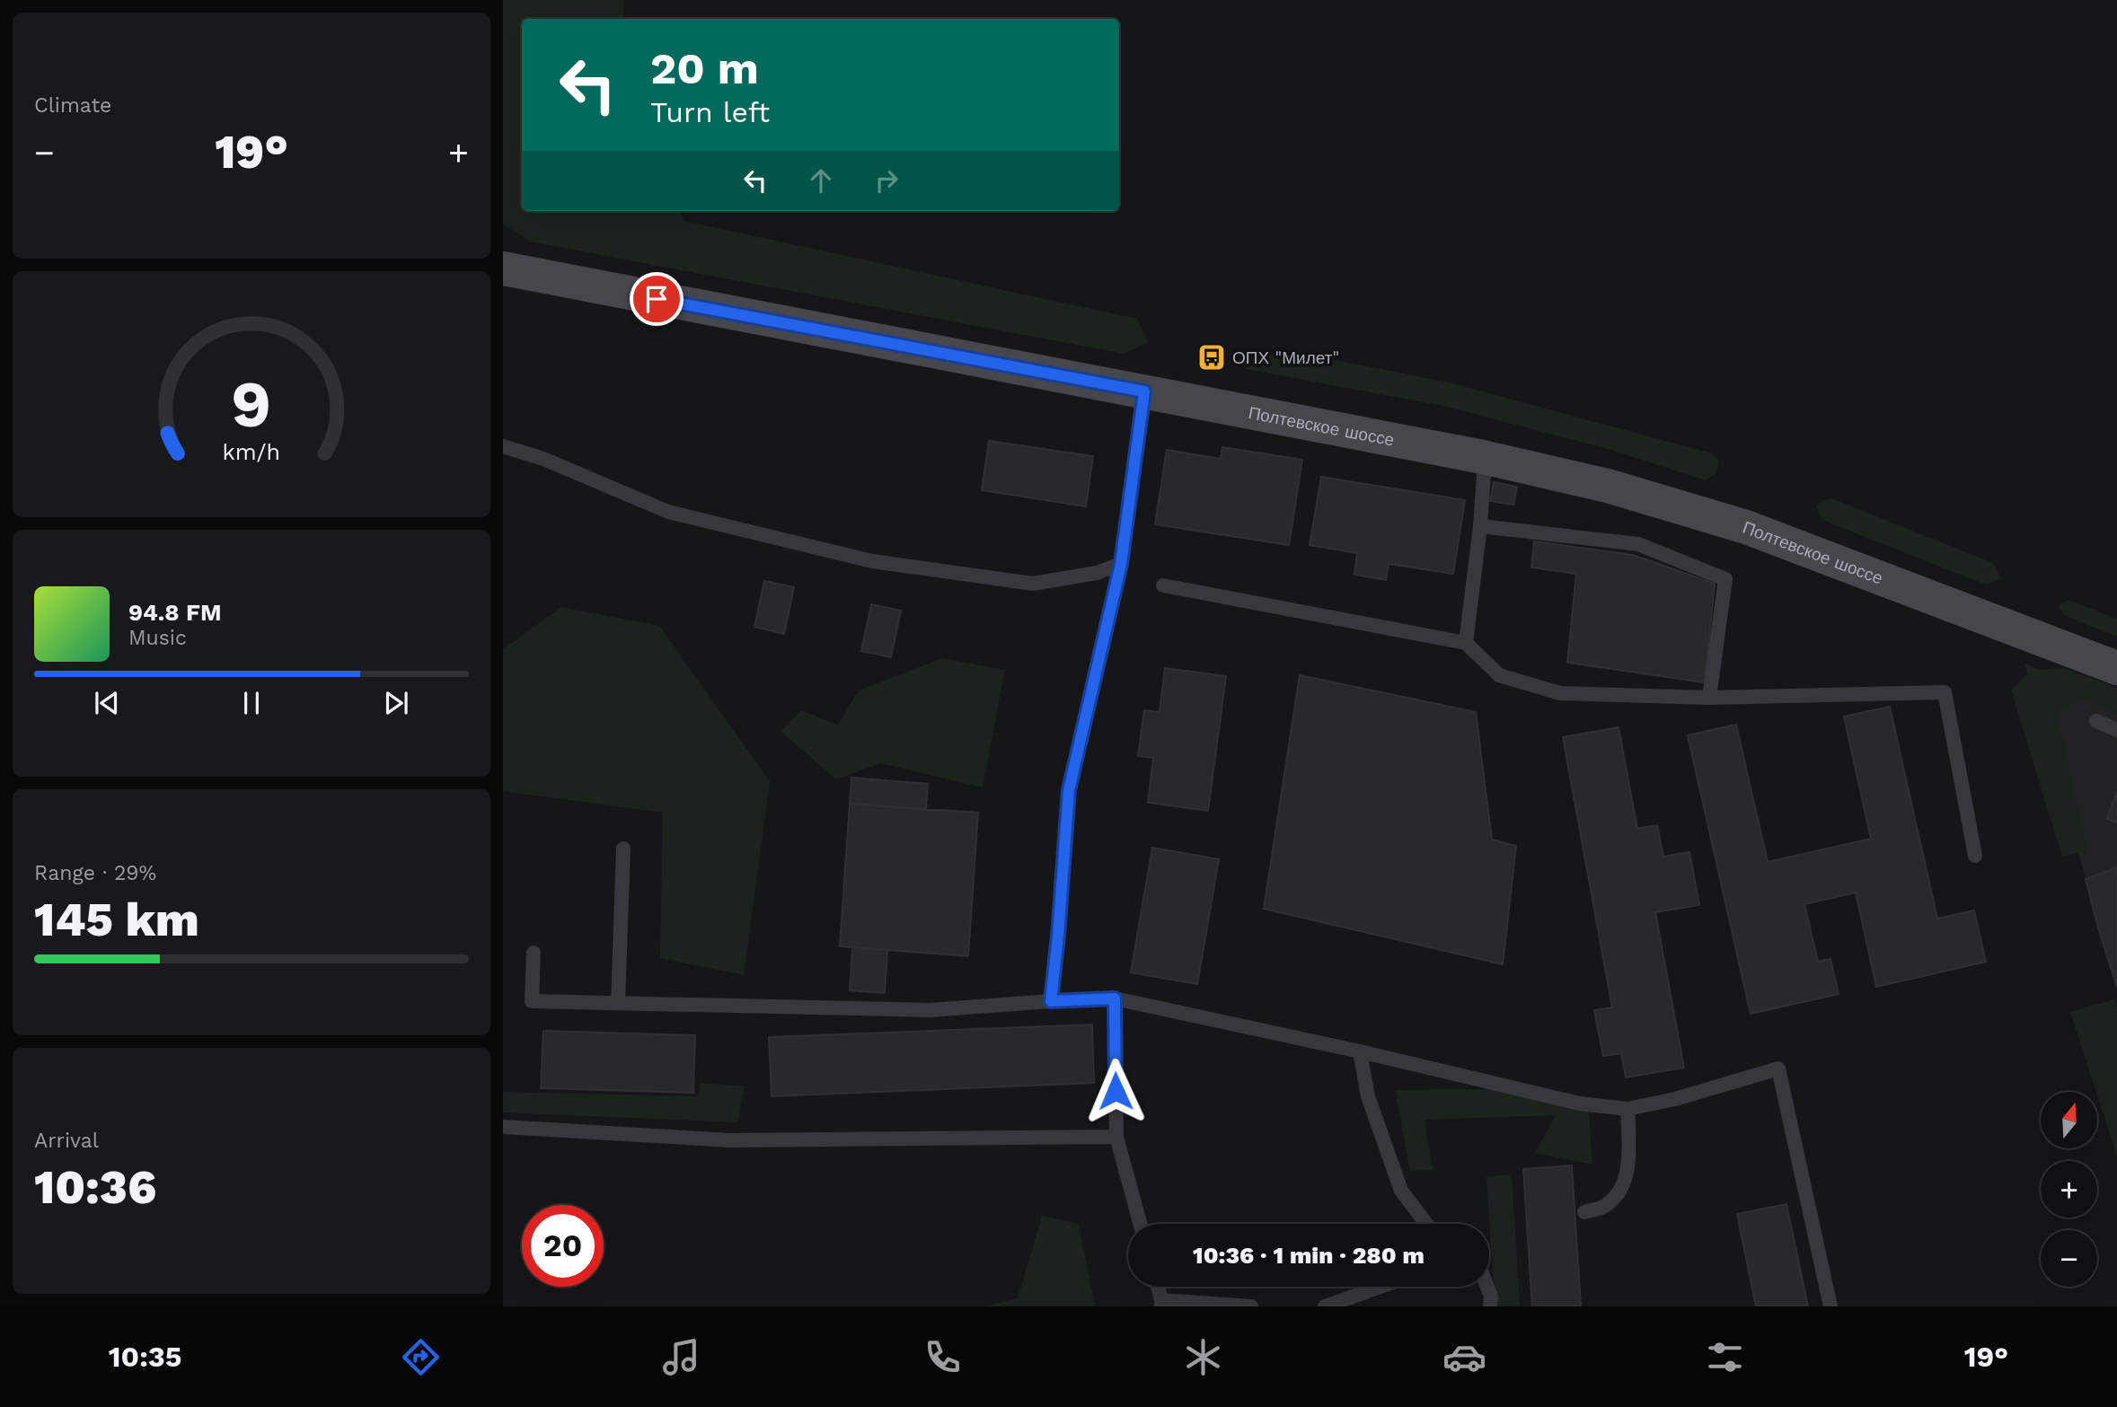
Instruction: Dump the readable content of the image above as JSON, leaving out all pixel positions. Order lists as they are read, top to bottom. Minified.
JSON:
{"streets":{"street":["Полтевское шоссе"]},"places":{"bus stop":["ОПХ \"Милет\""]},"north":"top","page":{"tile":["Climate",["Range · 29%","145 km"],["Arrival","10:36"]],"turn":["20 m","Turn left"],"heat":["−","19°","+"],"song":["94.8 FM","Music"],"map_buttons":["+","−"],"limit":"20","trip":"10:36 · 1 min · 280 m","tabs":["10:35","19°"],"gauge":["9","km/h"]}}
